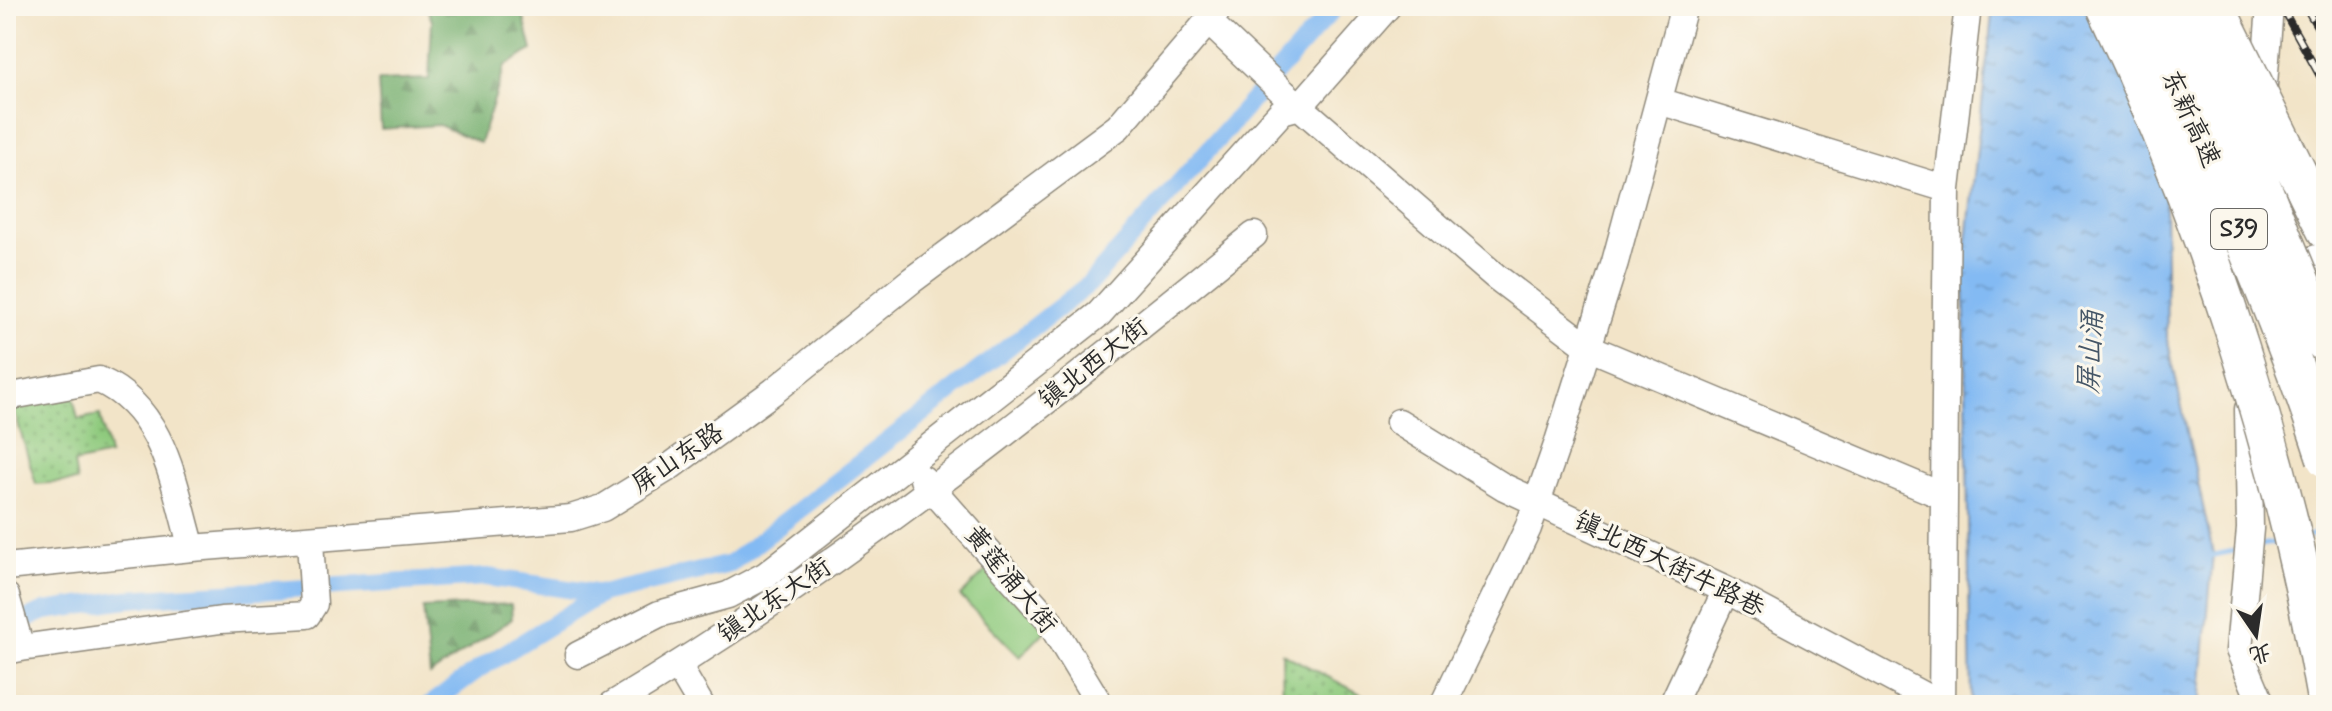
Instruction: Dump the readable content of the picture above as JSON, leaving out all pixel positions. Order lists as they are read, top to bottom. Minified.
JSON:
{"streets":{"highway":["东新高速","S39"],"street":["镇北西大街","屏山东路","镇北西大街牛路巷","黄莲涌大街","镇北东大街"]},"crossings":[["镇北西大街","黄莲涌大街"],["镇北西大街","镇北东大街"],["黄莲涌大街","镇北东大街"]],"water":["屏山涌"],"north":"bottom"}
